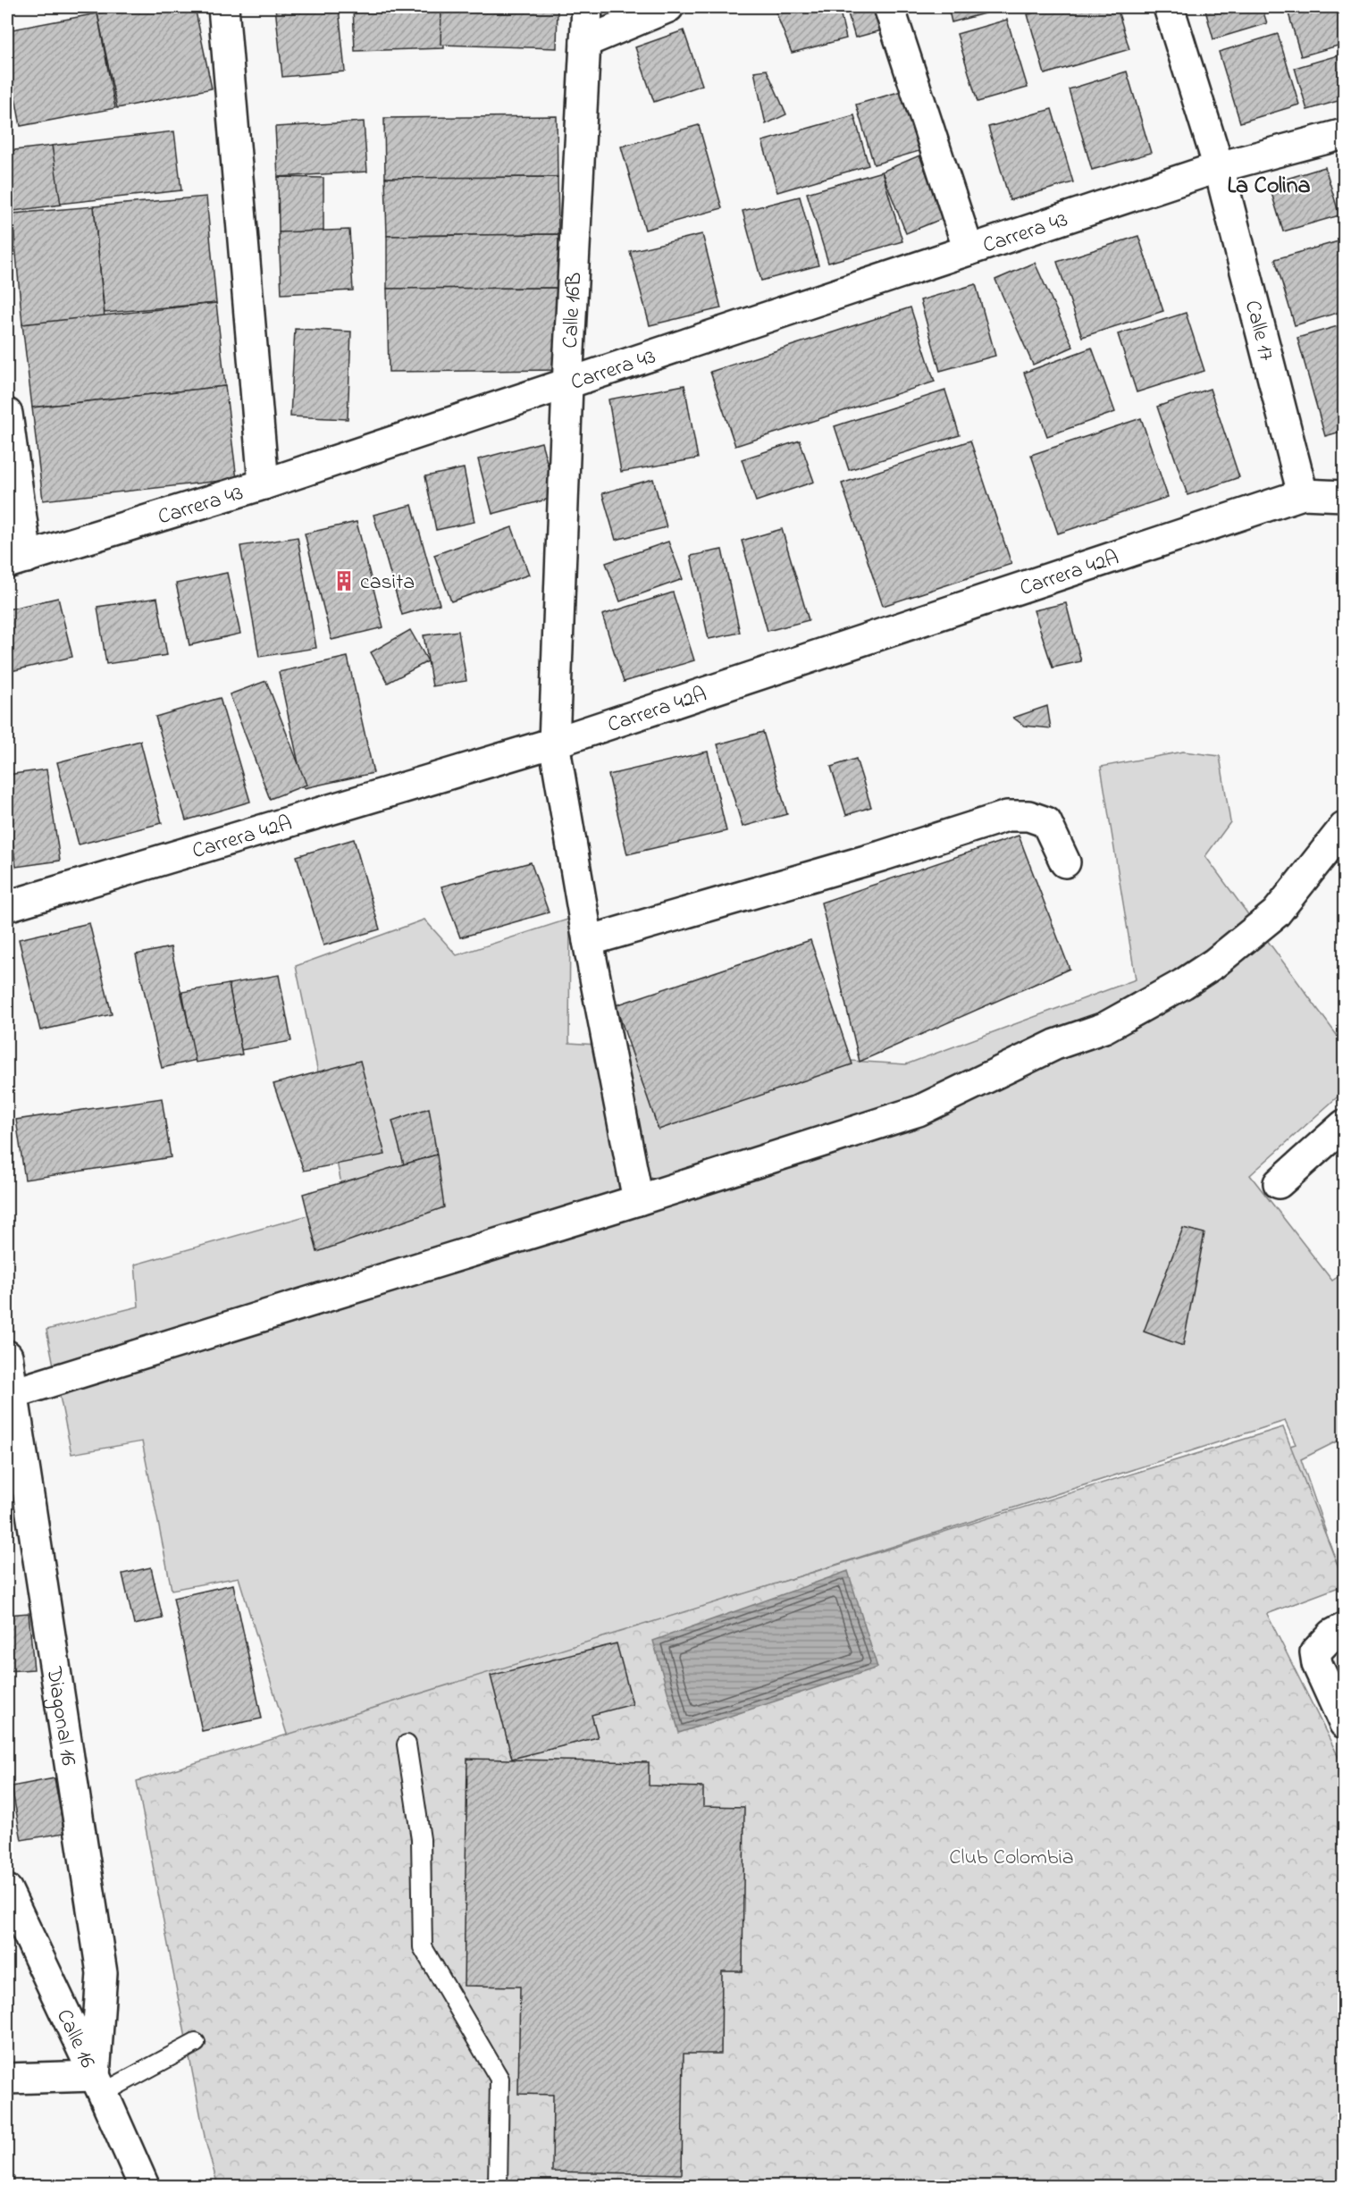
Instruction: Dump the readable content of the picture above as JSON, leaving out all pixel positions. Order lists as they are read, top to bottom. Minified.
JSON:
{"streets":{"street":["Carrera 43","Calle 16B","Calle 17","Carrera 42A","Diagonal 16","Calle 16"]},"crossings":[["Carrera 43","Calle 16B"],["Carrera 43","Calle 17"],["Calle 16B","Carrera 42A"],["Calle 17","Carrera 42A"],["Diagonal 16","Calle 16"]],"districts":["La Colina"],"parks":["Club Colombia"],"places":{"building":["casita"]}}
